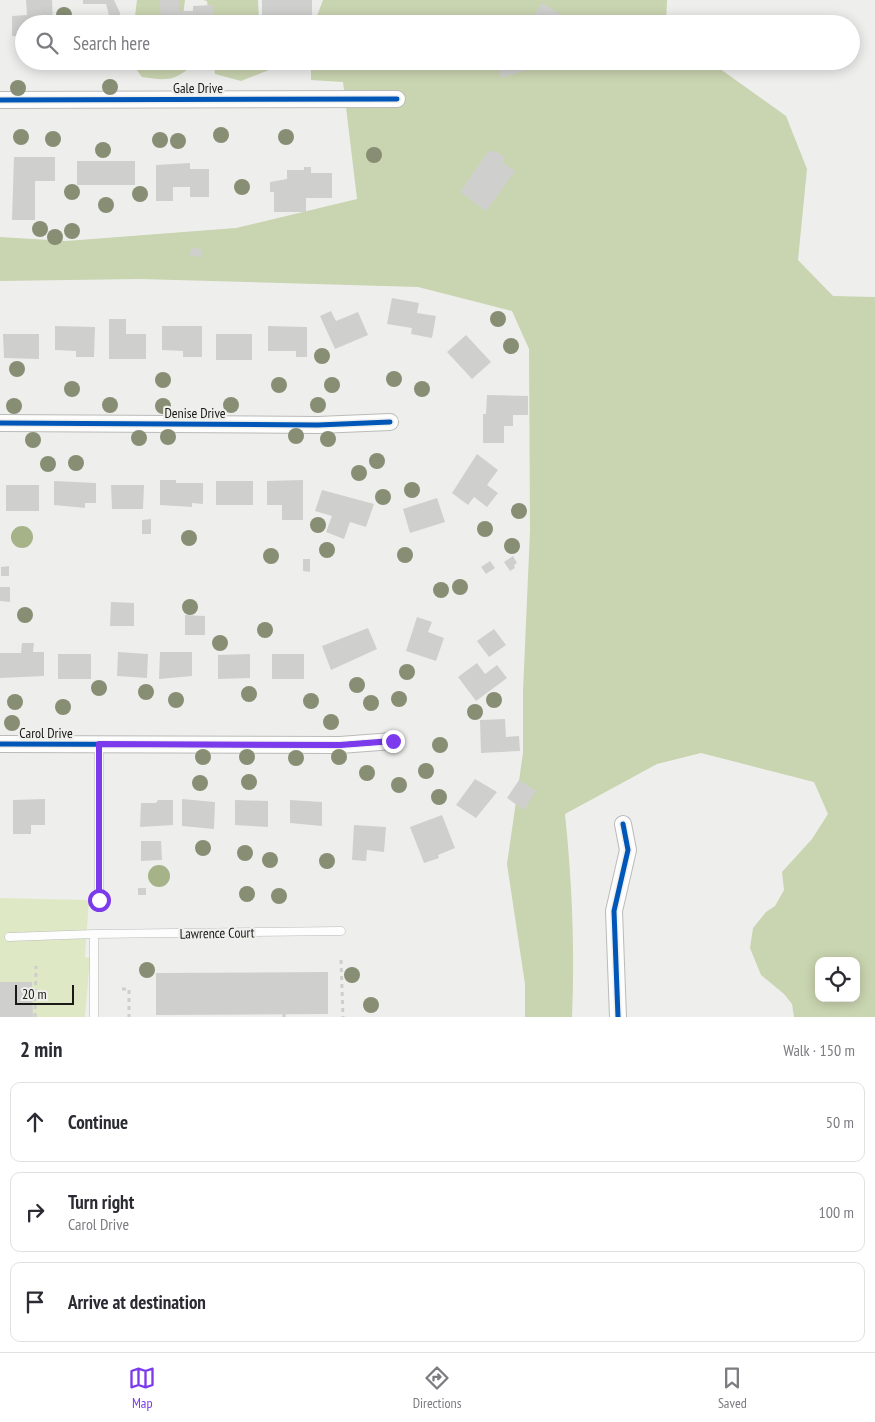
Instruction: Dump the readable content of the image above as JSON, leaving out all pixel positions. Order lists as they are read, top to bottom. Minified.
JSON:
{"streets":{"street":["Gale Drive","Denise Drive","Carol Drive"],"lane":["Lawrence Court"]},"scale_bar":"20 m","page":{"search":"Search here","scale":"20 m","heading":["2 min","Walk · 150 m"],"list":[["Continue","50 m"],["Turn right","Carol Drive","100 m"],"Arrive at destination"],"nav":["Map","Directions","Saved"]}}
